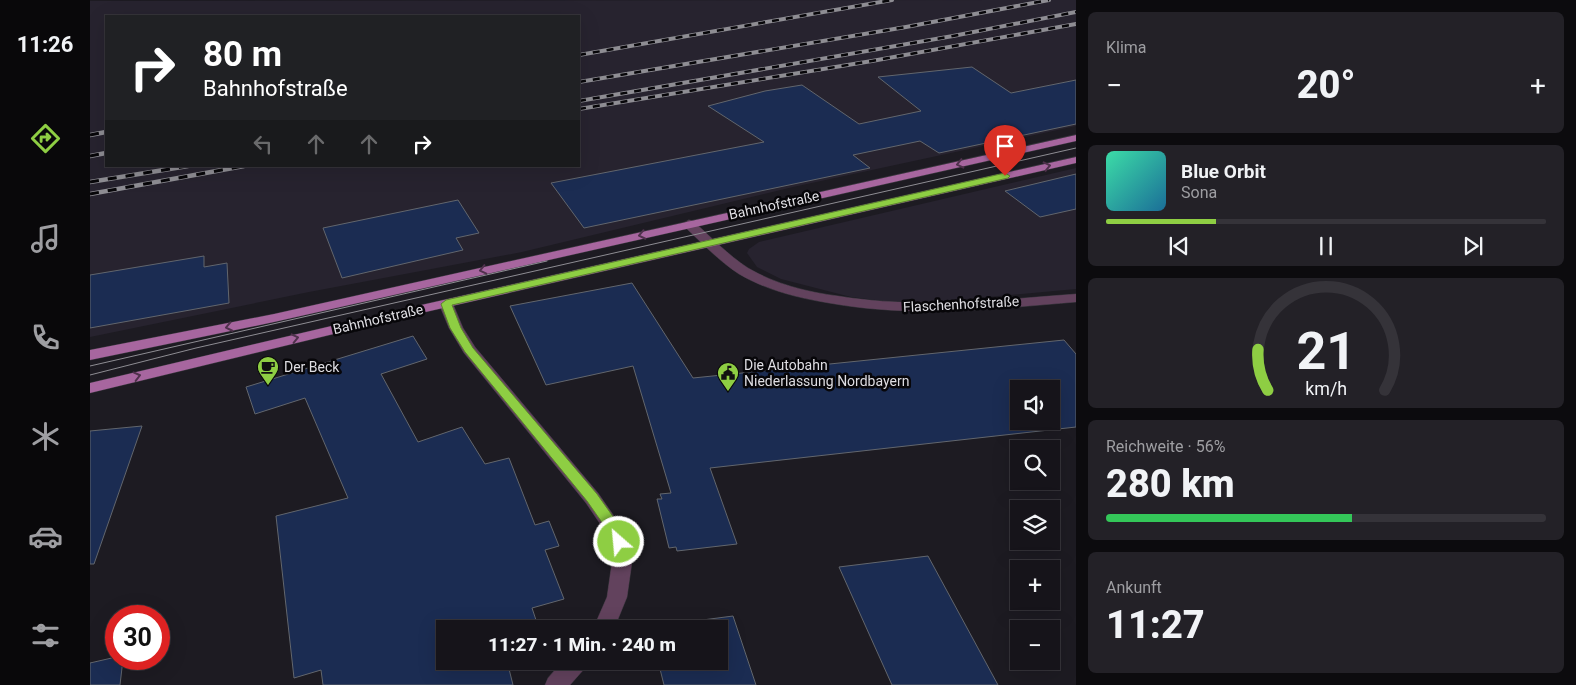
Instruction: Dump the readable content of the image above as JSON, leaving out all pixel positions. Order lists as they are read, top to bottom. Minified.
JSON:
{"streets":{"main road":["Bahnhofstraße"],"street":["Flaschenhofstraße"]},"crossings":[["Bahnhofstraße","Flaschenhofstraße"]],"places":{"cafe":["Der Beck"],"public building":["Die Autobahn Niederlassung Nordbayern"]},"page":{"tabs":"11:26","tile":["Klima",["Reichweite · 56%","280 km"],["Ankunft","11:27"]],"turn":["80 m","Bahnhofstraße"],"heat":["−","20°","+"],"song":["Blue Orbit","Sona"],"map_buttons":["+","−"],"limit":"30","trip":"11:27 · 1 Min. · 240 m","gauge":["21","km/h"]}}
